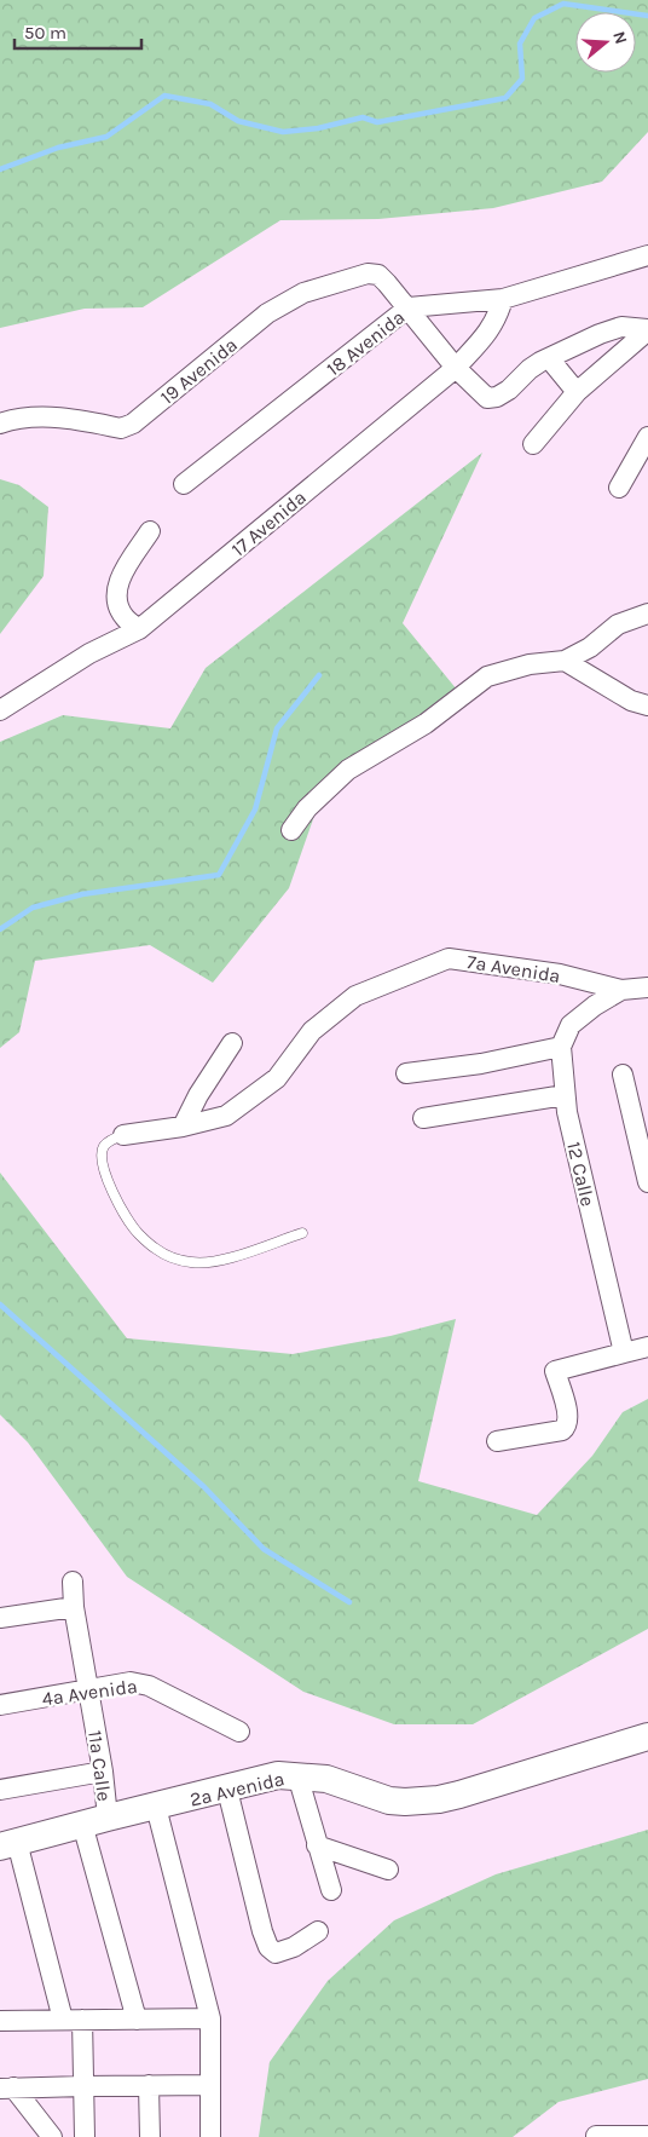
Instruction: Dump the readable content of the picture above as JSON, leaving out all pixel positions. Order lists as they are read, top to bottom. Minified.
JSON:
{"streets":{"main road":["2a Avenida"],"street":["18 Avenida","19 Avenida","17 Avenida","7a Avenida","12 Calle","4a Avenida","11a Calle"]},"crossings":[["18 Avenida","19 Avenida"],["18 Avenida","17 Avenida"],["4a Avenida","11a Calle"],["11a Calle","2a Avenida"]],"scale_bar":"50 m","north":"right"}
